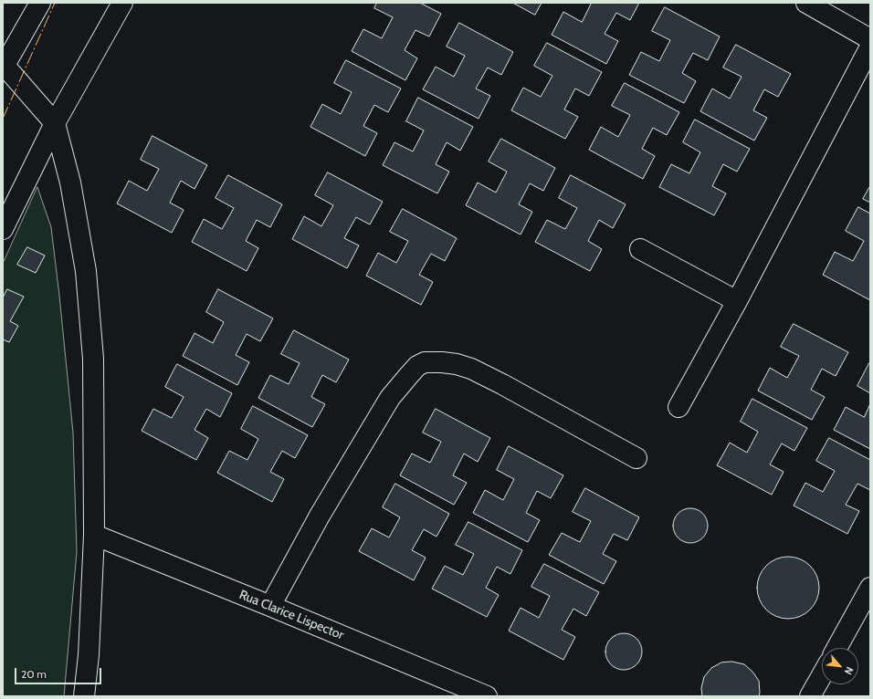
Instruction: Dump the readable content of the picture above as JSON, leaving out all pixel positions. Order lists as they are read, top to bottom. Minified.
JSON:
{"streets":{"street":["Rua Clarice Lispector"]},"scale_bar":"20 m","north":"bottom right"}
